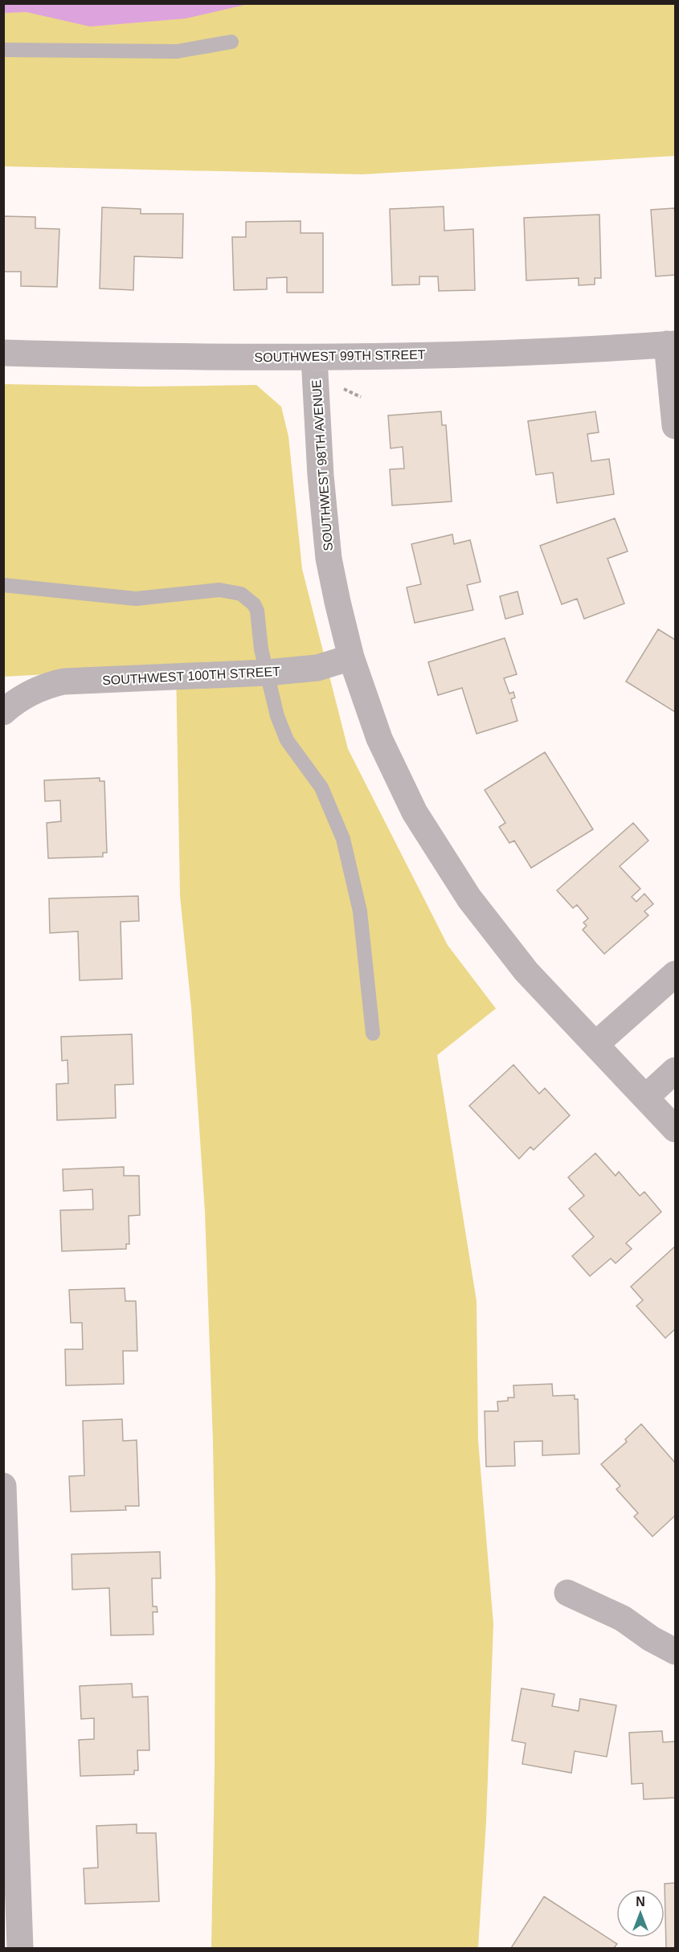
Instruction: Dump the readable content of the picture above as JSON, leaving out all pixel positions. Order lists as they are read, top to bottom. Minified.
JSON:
{"streets":{"street":["SOUTHWEST 99TH STREET","SOUTHWEST 98TH AVENUE","SOUTHWEST 100TH STREET"]},"crossings":[["SOUTHWEST 99TH STREET","SOUTHWEST 98TH AVENUE"],["SOUTHWEST 98TH AVENUE","SOUTHWEST 100TH STREET"]],"north":"top"}
